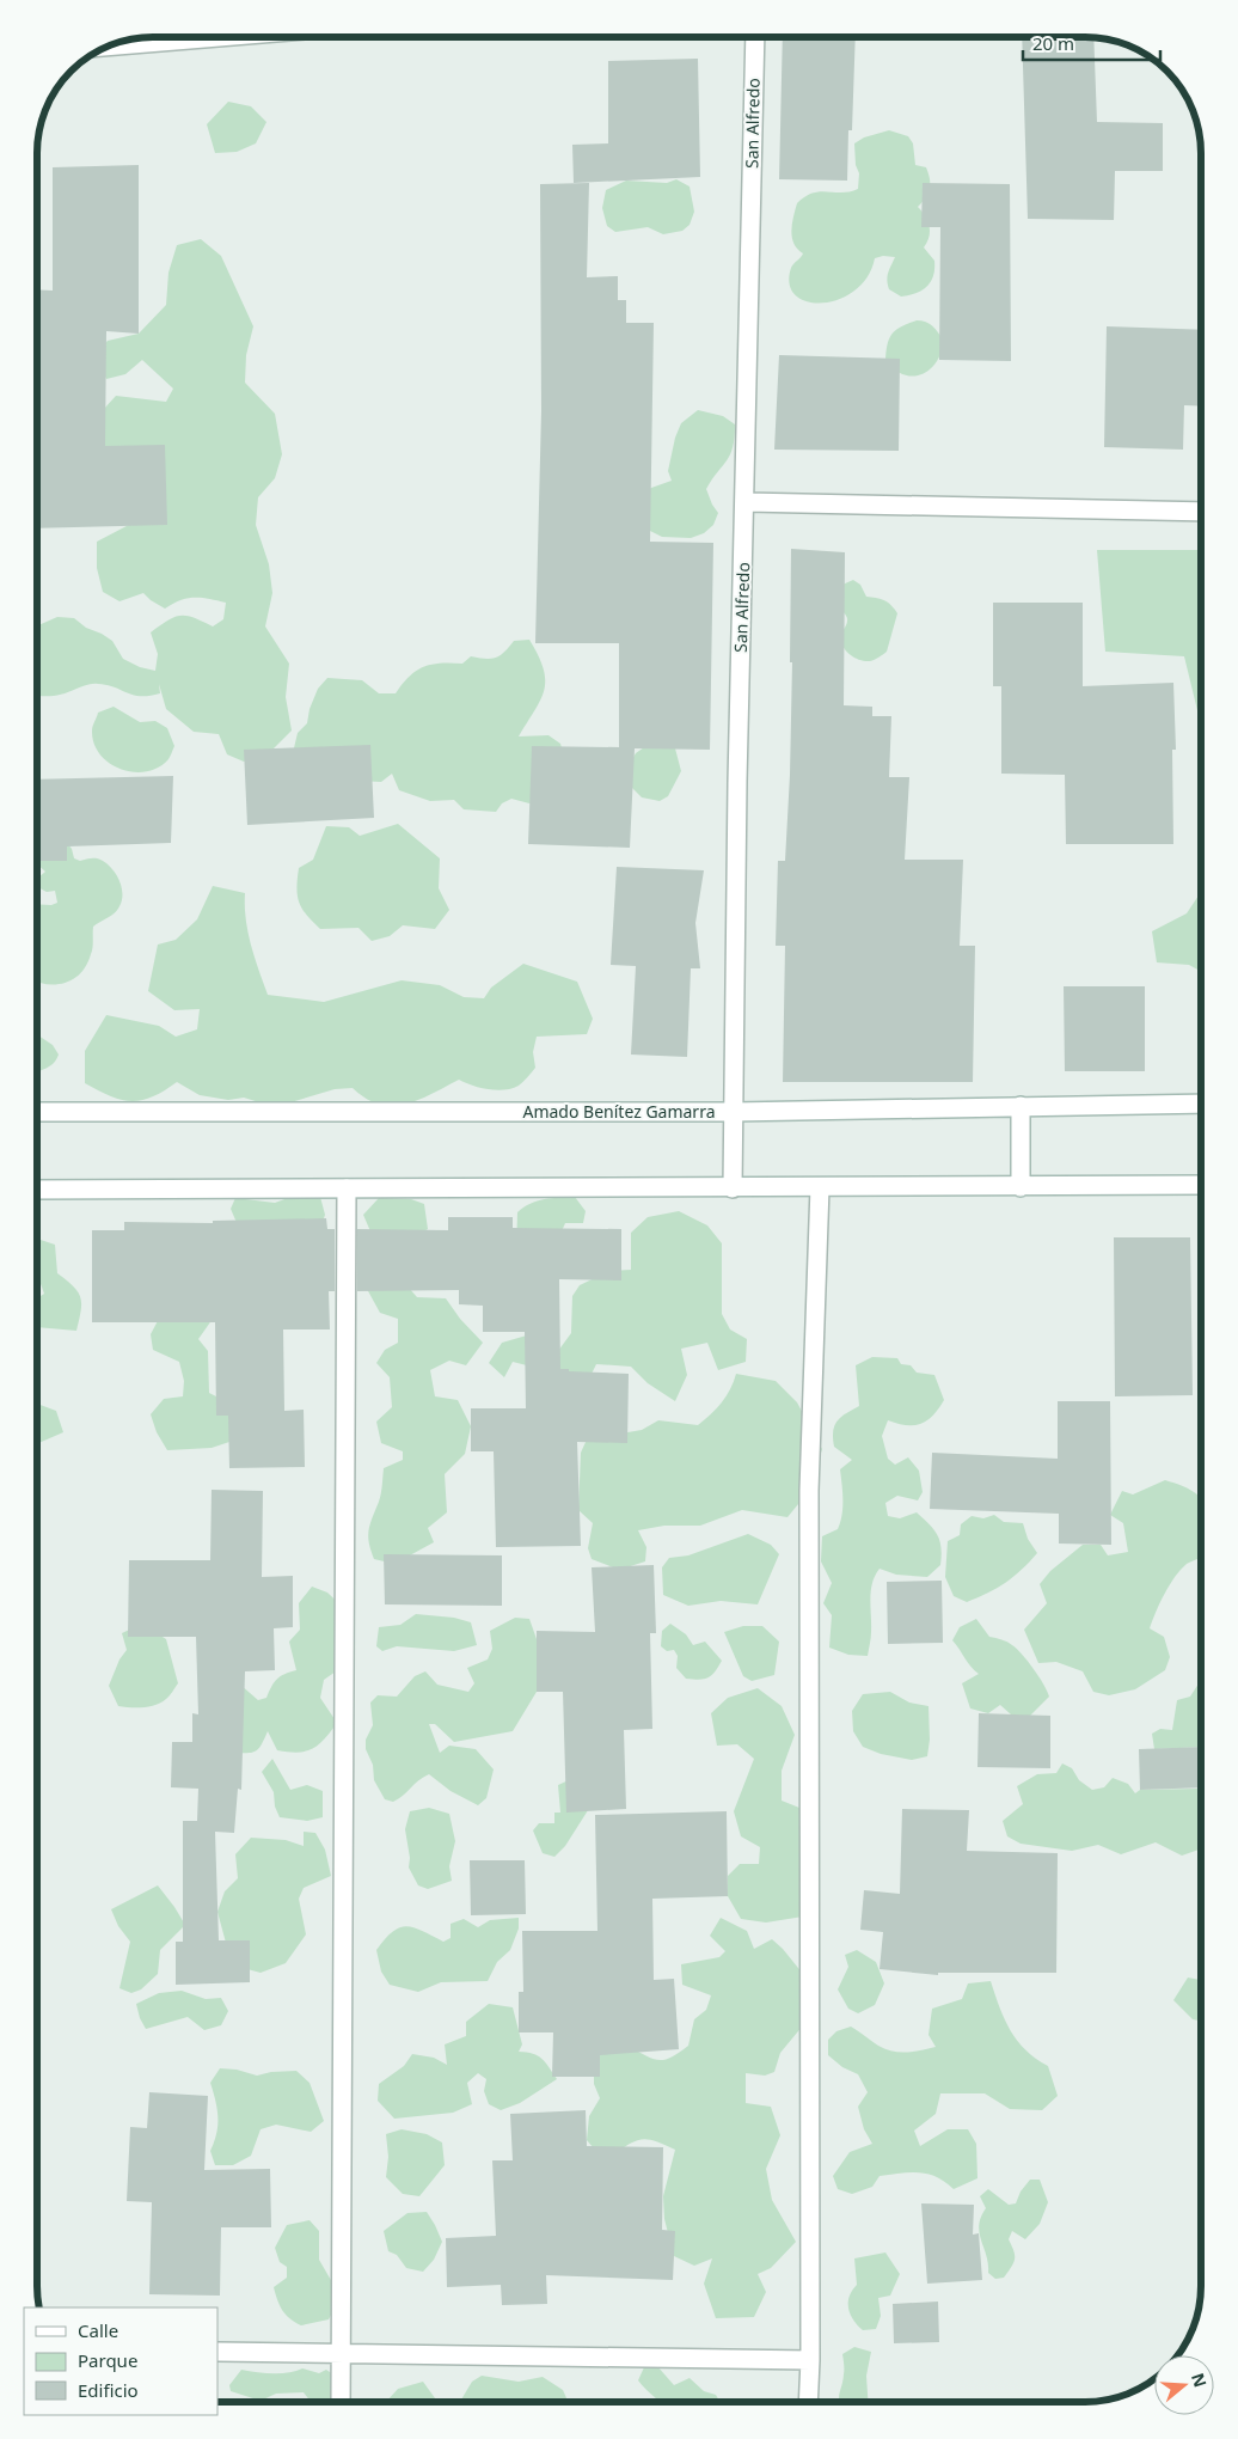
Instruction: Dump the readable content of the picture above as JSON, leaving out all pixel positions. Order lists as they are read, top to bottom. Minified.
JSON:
{"streets":{"street":["San Alfredo","Amado Benítez Gamarra"]},"crossings":[["San Alfredo","Amado Benítez Gamarra"]],"legend":["Calle","Parque","Edificio"],"scale_bar":"20 m","north":"right"}
